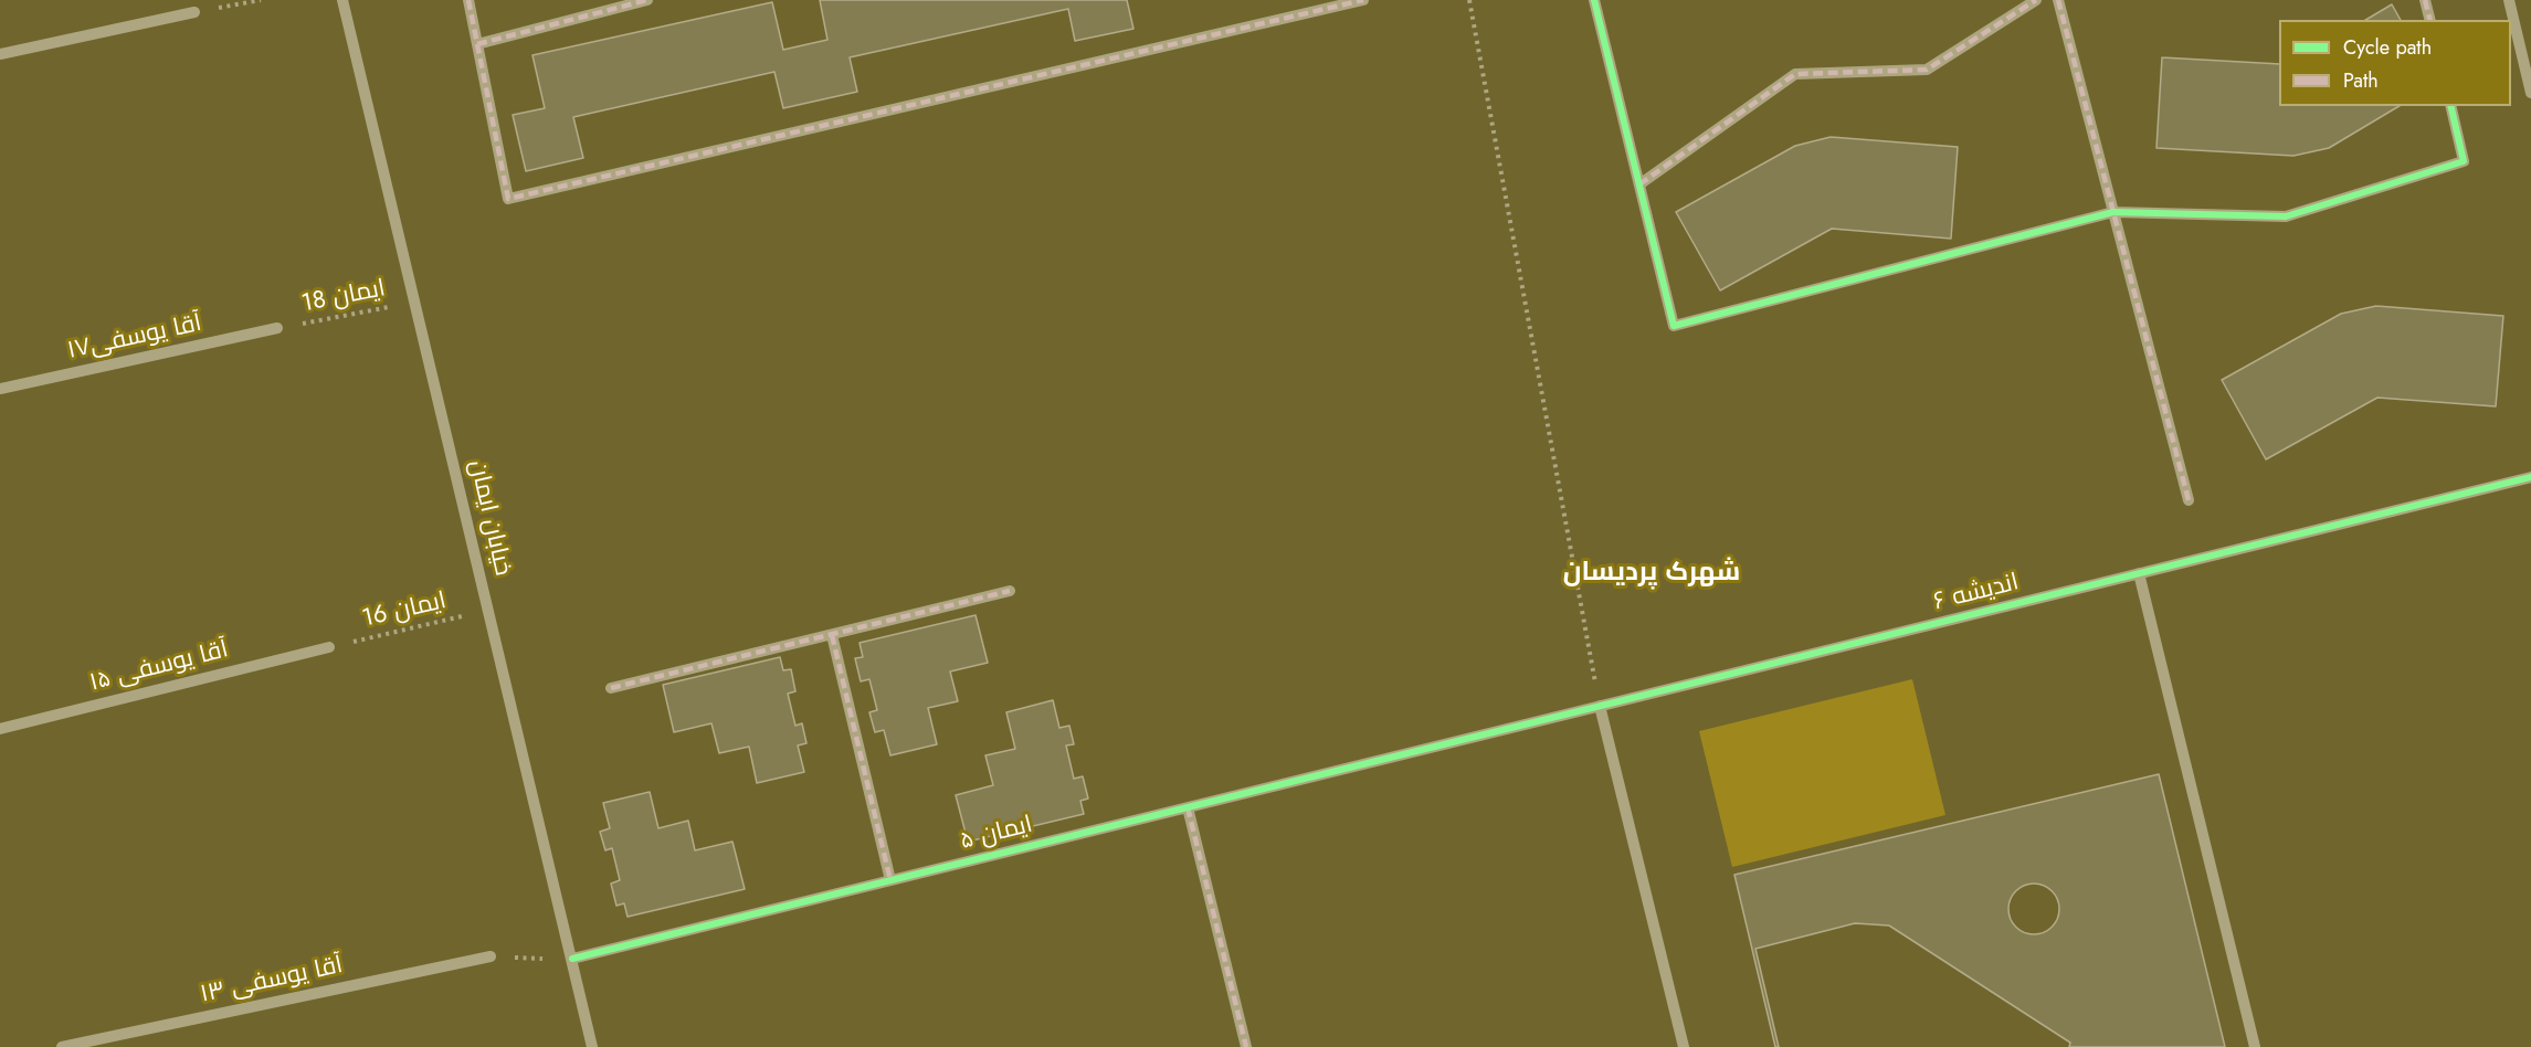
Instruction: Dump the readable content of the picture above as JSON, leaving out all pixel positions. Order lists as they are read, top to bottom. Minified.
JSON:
{"streets":{"street":["آقا یوسفی۱۷","خیابان ایمان","اندیشه ۶","آقا یوسفی ۱۵","ایمان ۵","آقا یوسفی ۱۳"],"path":["ایمان 18","ایمان 16"]},"crossings":[["ایمان 18","آقا یوسفی۱۷"],["ایمان 18","خیابان ایمان"],["خیابان ایمان","ایمان 16"],["خیابان ایمان","ایمان ۵"],["اندیشه ۶","ایمان ۵"],["ایمان 16","آقا یوسفی ۱۵"]],"districts":["شهرک پردیسان"],"legend":["Cycle path","Path"]}
